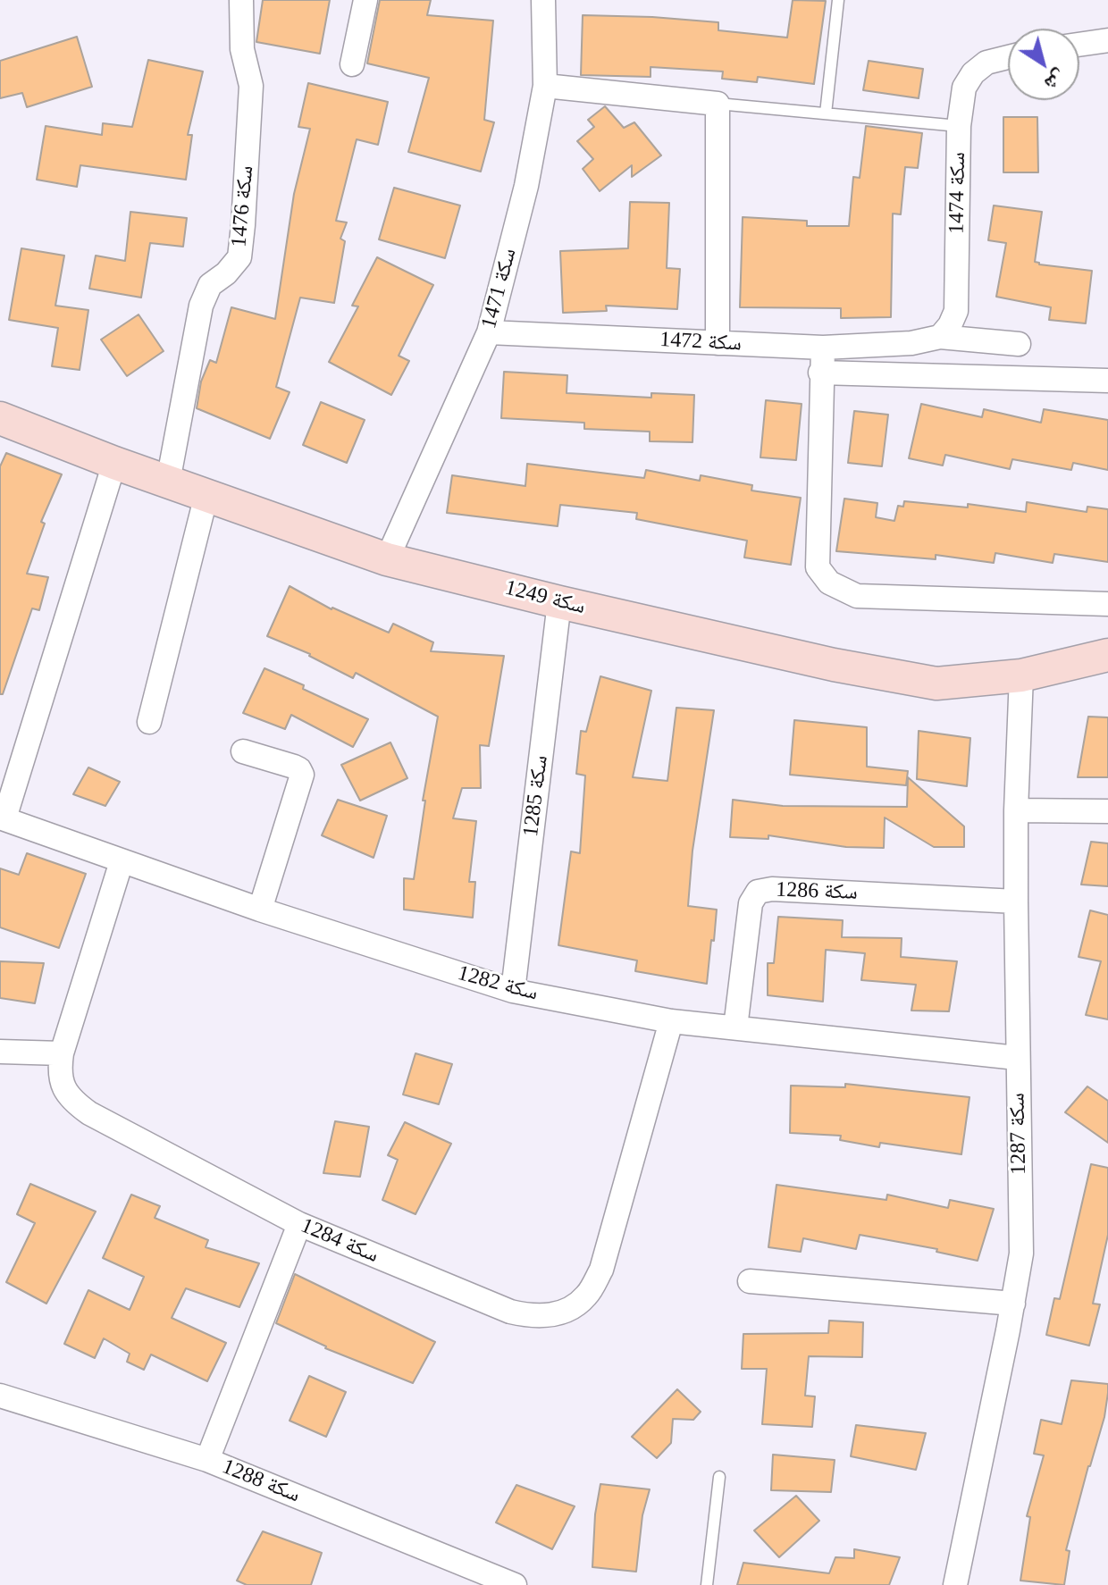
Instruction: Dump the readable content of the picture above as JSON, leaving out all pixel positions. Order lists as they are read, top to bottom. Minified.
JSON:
{"streets":{"street":["سكة 1474","سكة 1476","سكة 1471","سكة 1472","سكة 1249","سكة 1285","سكة 1286","سكة 1282","سكة 1287","سكة 1284","سكة 1288"]},"crossings":[["سكة 1474","سكة 1472"],["سكة 1476","سكة 1249"],["سكة 1471","سكة 1472"],["سكة 1471","سكة 1249"],["سكة 1249","سكة 1285"],["سكة 1249","سكة 1287"],["سكة 1285","سكة 1282"],["سكة 1286","سكة 1282"],["سكة 1286","سكة 1287"],["سكة 1282","سكة 1287"],["سكة 1282","سكة 1284"]],"north":"bottom right"}
